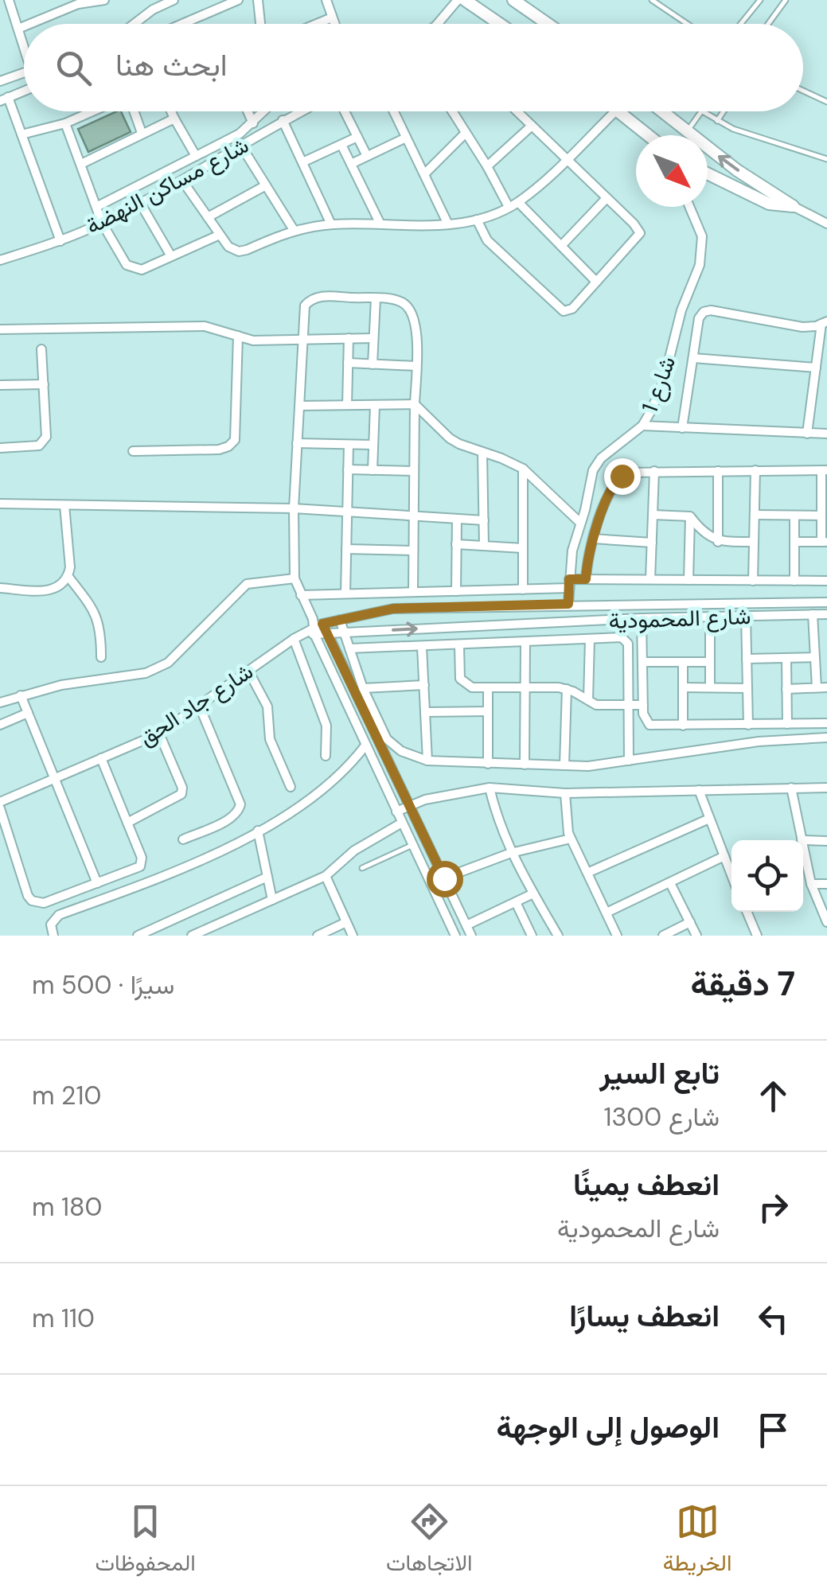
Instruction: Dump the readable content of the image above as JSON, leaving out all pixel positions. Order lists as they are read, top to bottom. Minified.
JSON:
{"streets":{"street":["شارع مساكن النهضة","شارع 1","شارع المحمودية","شارع جاد الحق"]},"crossings":[["شارع 1","شارع المحمودية"],["شارع المحمودية","شارع جاد الحق"]],"north":"bottom right","page":{"search":"ابحث هنا","heading":["7 دقيقة","سيرًا · 500 m"],"list":[["تابع السير","شارع 1300","210 m"],["انعطف يمينًا","شارع المحمودية","180 m"],["انعطف يسارًا","110 m"],"الوصول إلى الوجهة"],"nav":["الخريطة","الاتجاهات","المحفوظات"]}}
